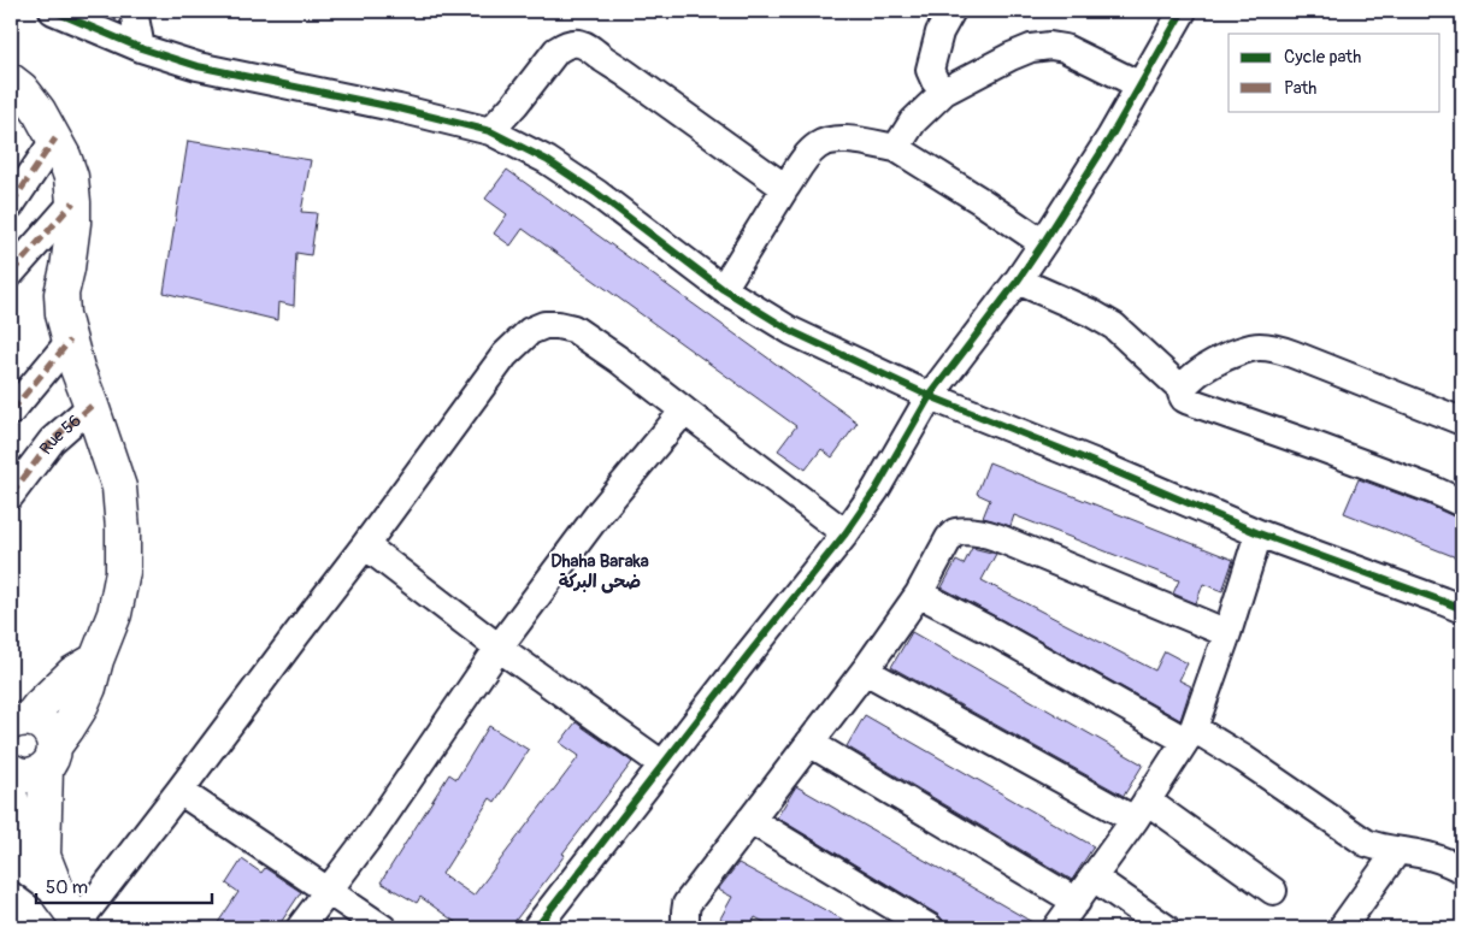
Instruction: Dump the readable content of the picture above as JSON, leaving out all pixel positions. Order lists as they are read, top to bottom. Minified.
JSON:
{"streets":{"street":["Rue 56"]},"districts":["Dhaha Baraka ضحى البركة"],"legend":["Cycle path","Path"],"scale_bar":"50 m"}
